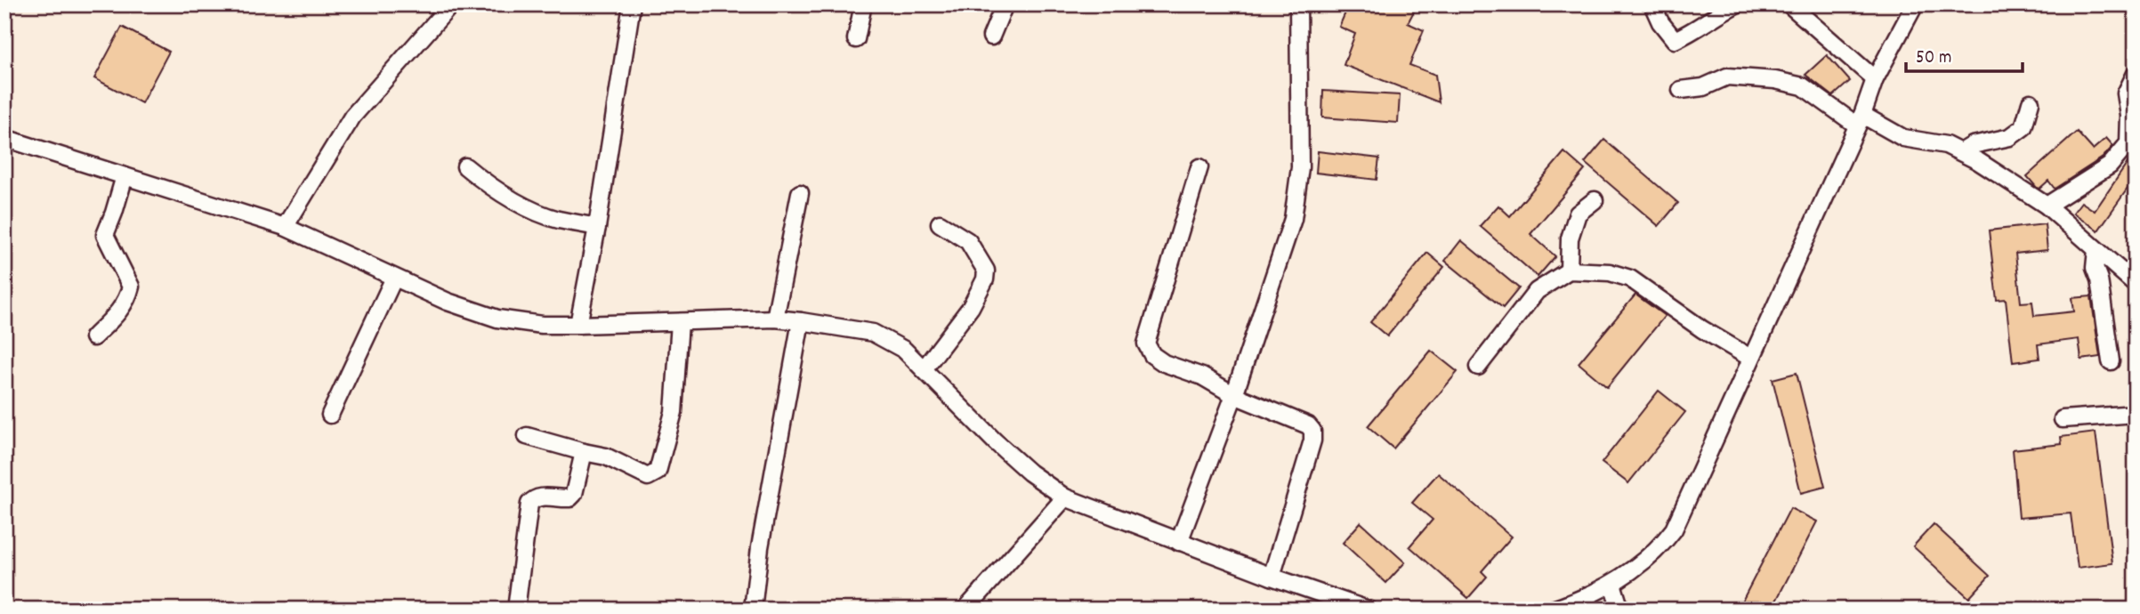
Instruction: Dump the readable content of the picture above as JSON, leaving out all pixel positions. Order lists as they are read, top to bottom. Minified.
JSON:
{"scale_bar":"50 m"}
